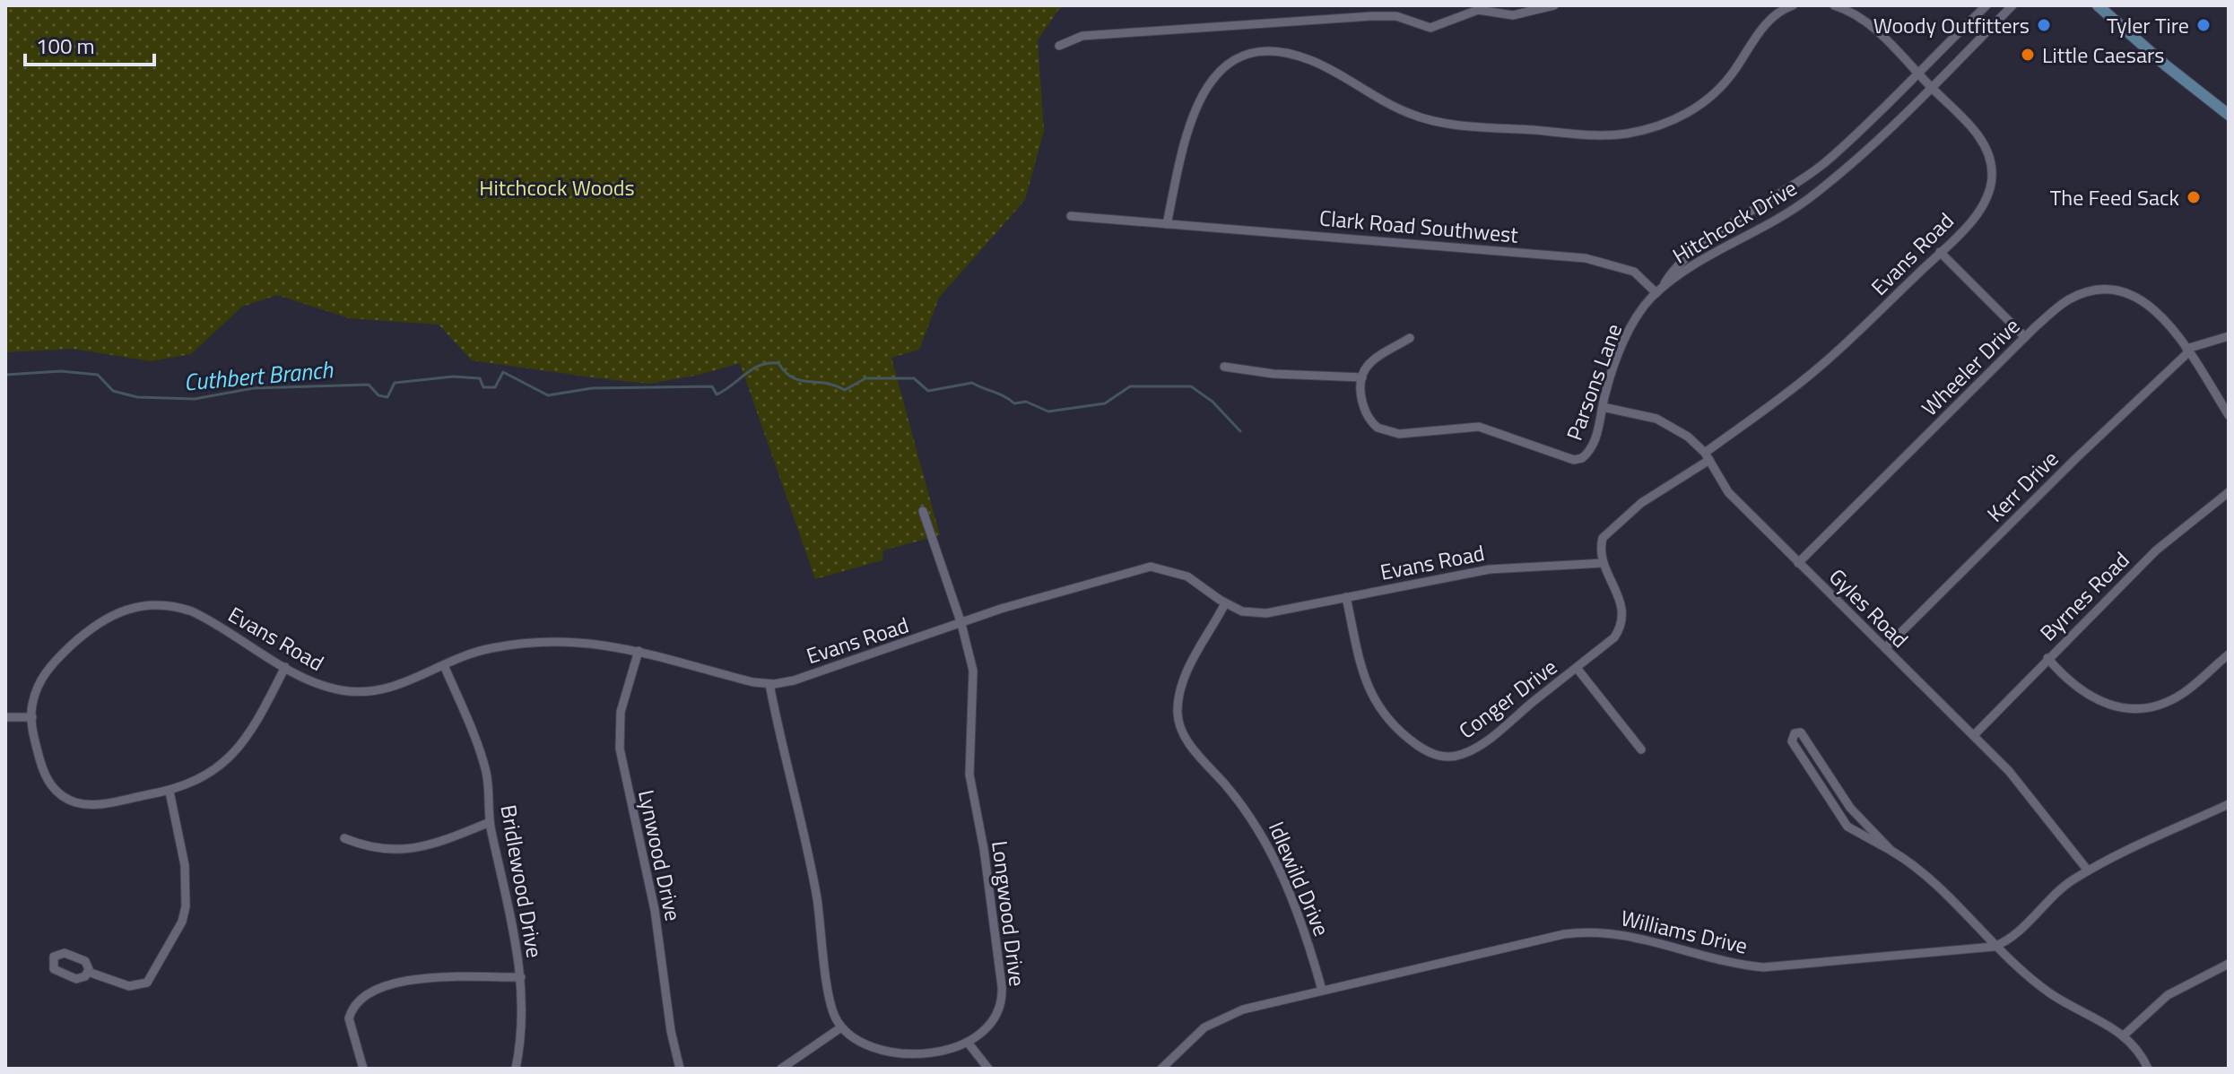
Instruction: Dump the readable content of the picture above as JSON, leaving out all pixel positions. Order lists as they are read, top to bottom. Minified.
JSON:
{"streets":{"street":["Hitchcock Drive","Clark Road Southwest","Evans Road","Wheeler Drive","Parsons Lane","Kerr Drive","Byrnes Road","Gyles Road","Conger Drive","Lynwood Drive","Idlewild Drive","Bridlewood Drive","Longwood Drive","Williams Drive"]},"crossings":[["Hitchcock Drive","Clark Road Southwest"],["Hitchcock Drive","Evans Road"],["Hitchcock Drive","Parsons Lane"],["Clark Road Southwest","Parsons Lane"],["Evans Road","Gyles Road"],["Evans Road","Conger Drive"],["Evans Road","Lynwood Drive"],["Evans Road","Idlewild Drive"],["Evans Road","Bridlewood Drive"],["Evans Road","Longwood Drive"],["Wheeler Drive","Kerr Drive"],["Wheeler Drive","Gyles Road"],["Parsons Lane","Gyles Road"],["Kerr Drive","Gyles Road"],["Byrnes Road","Gyles Road"],["Idlewild Drive","Williams Drive"]],"water":["Cuthbert Branch"],"parks":["Hitchcock Woods"],"places":["Woody Outfitters","Tyler Tire","Little Caesars","The Feed Sack"],"scale_bar":"100 m"}
